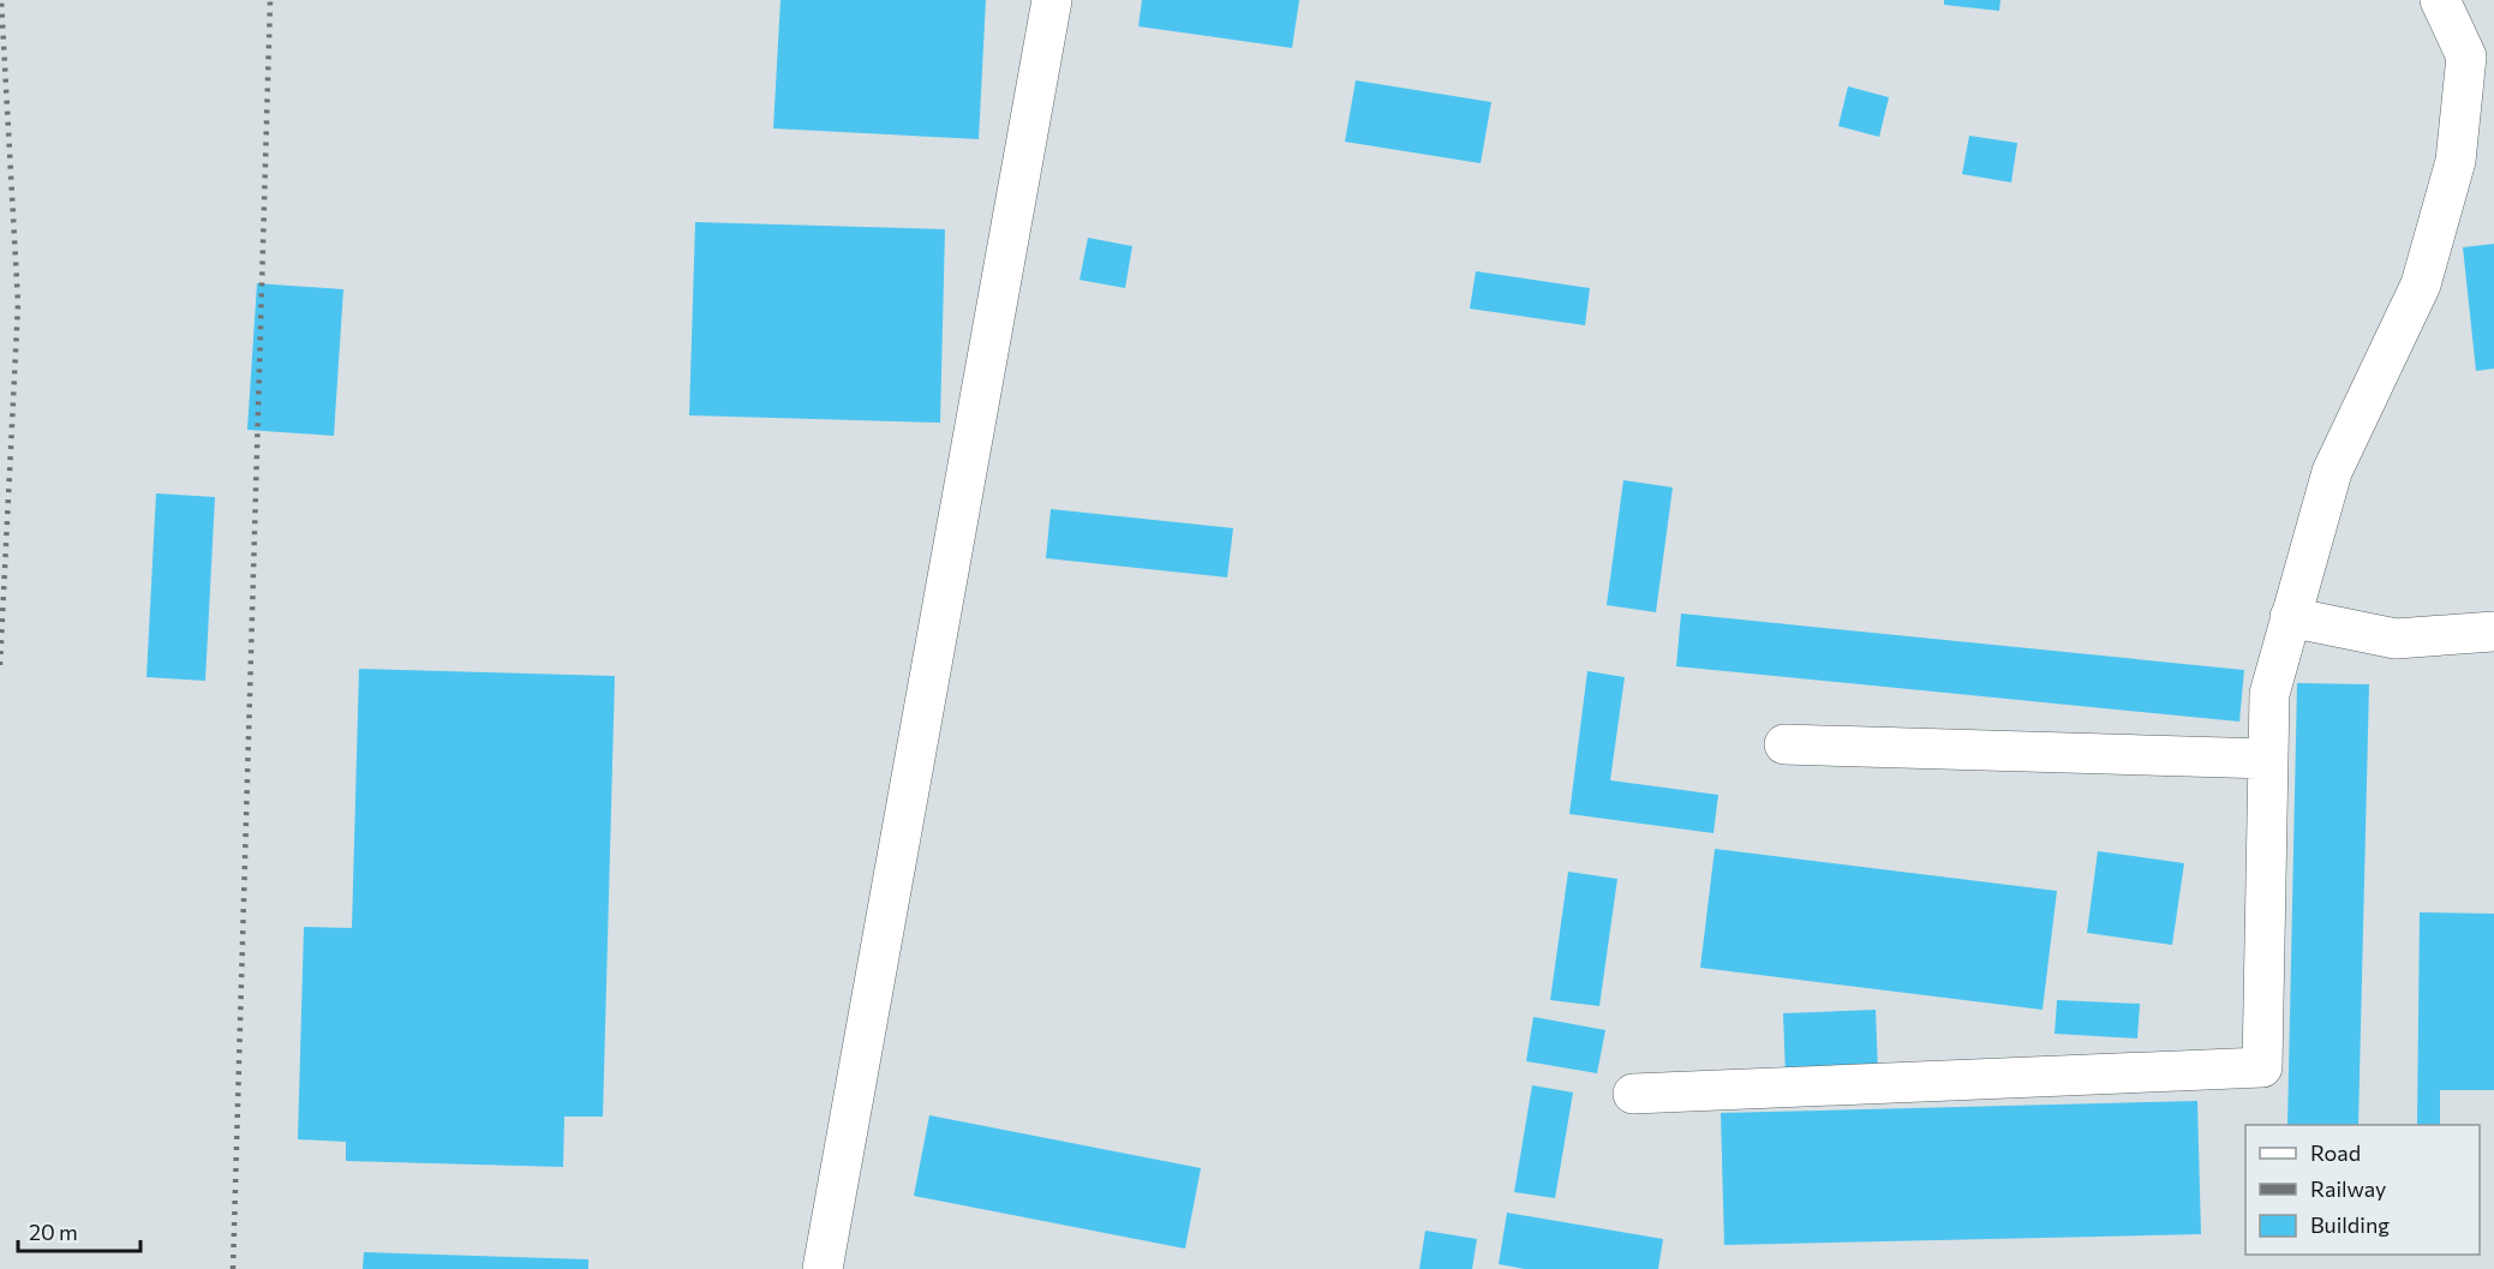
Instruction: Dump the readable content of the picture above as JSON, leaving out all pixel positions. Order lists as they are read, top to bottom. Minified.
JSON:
{"legend":["Road","Railway","Building"],"scale_bar":"20 m"}
